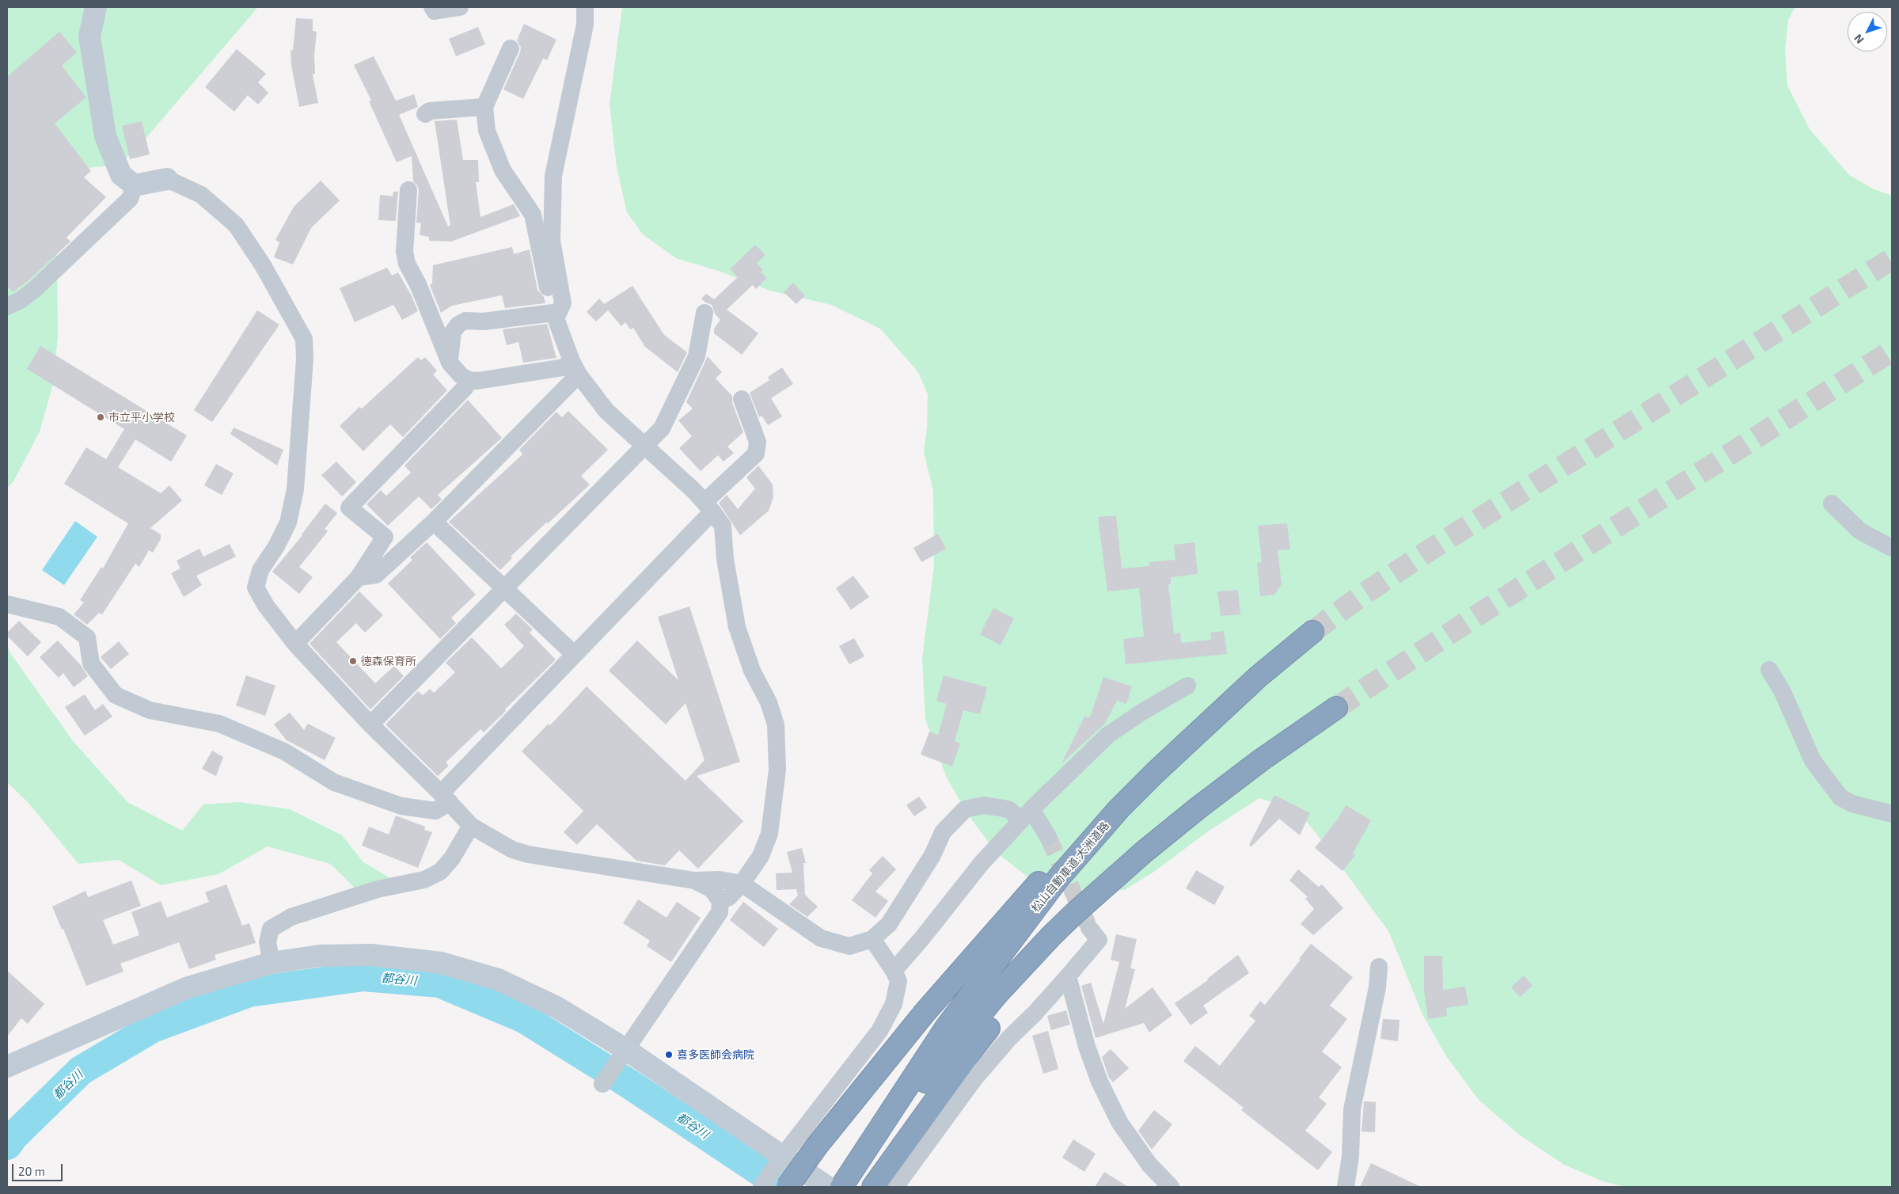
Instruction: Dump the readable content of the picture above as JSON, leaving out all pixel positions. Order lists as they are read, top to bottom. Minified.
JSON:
{"streets":{"highway":["松山自動車道;大洲道路"]},"water":["都谷川"],"places":["市立平小学校","徳森保育所","喜多医師会病院"],"scale_bar":"20 m","north":"bottom left"}
